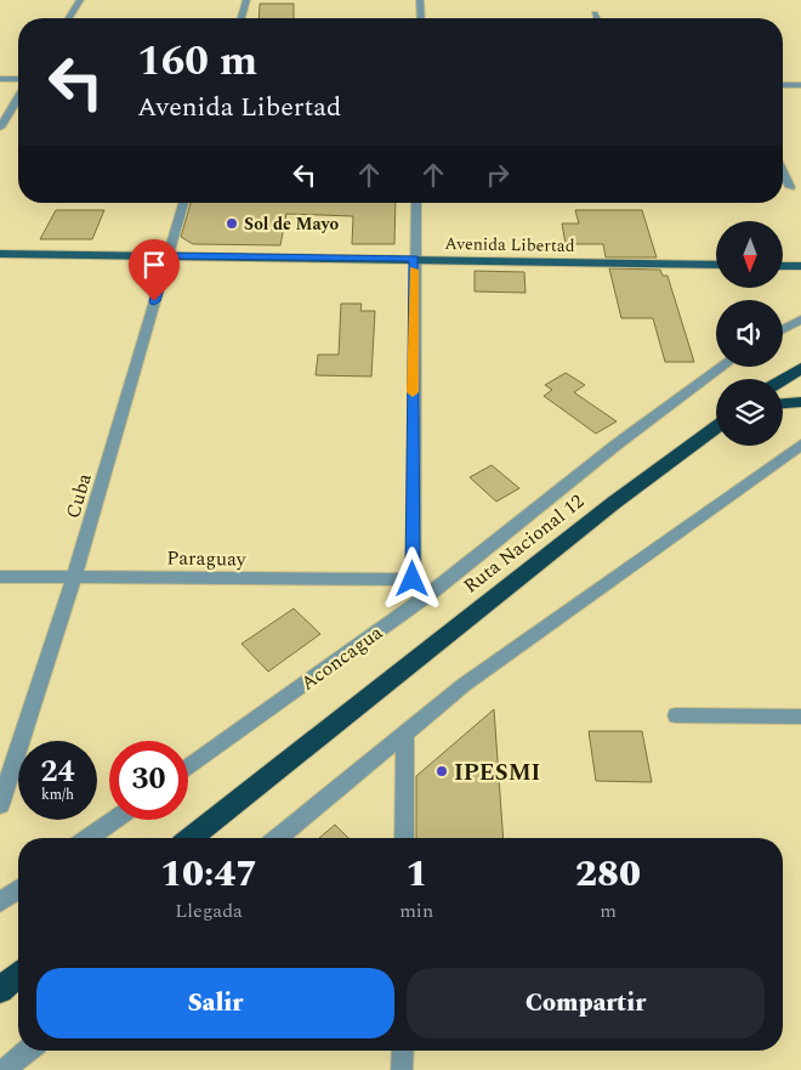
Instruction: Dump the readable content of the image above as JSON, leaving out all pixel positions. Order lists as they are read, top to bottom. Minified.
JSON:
{"streets":{"highway":["Ruta Nacional 12"],"main road":["Avenida Libertad"],"street":["Cuba","Paraguay","Aconcagua"]},"crossings":[["Avenida Libertad","Cuba"],["Cuba","Paraguay"]],"places":["Sol de Mayo","IPESMI"],"north":"bottom","page":{"turn":["160 m","Avenida Libertad"],"speed":"24 km/h","limit":"30","eta":["10:47","Llegada","1","min","280","m"],"buttons":["Salir","Compartir"]}}
